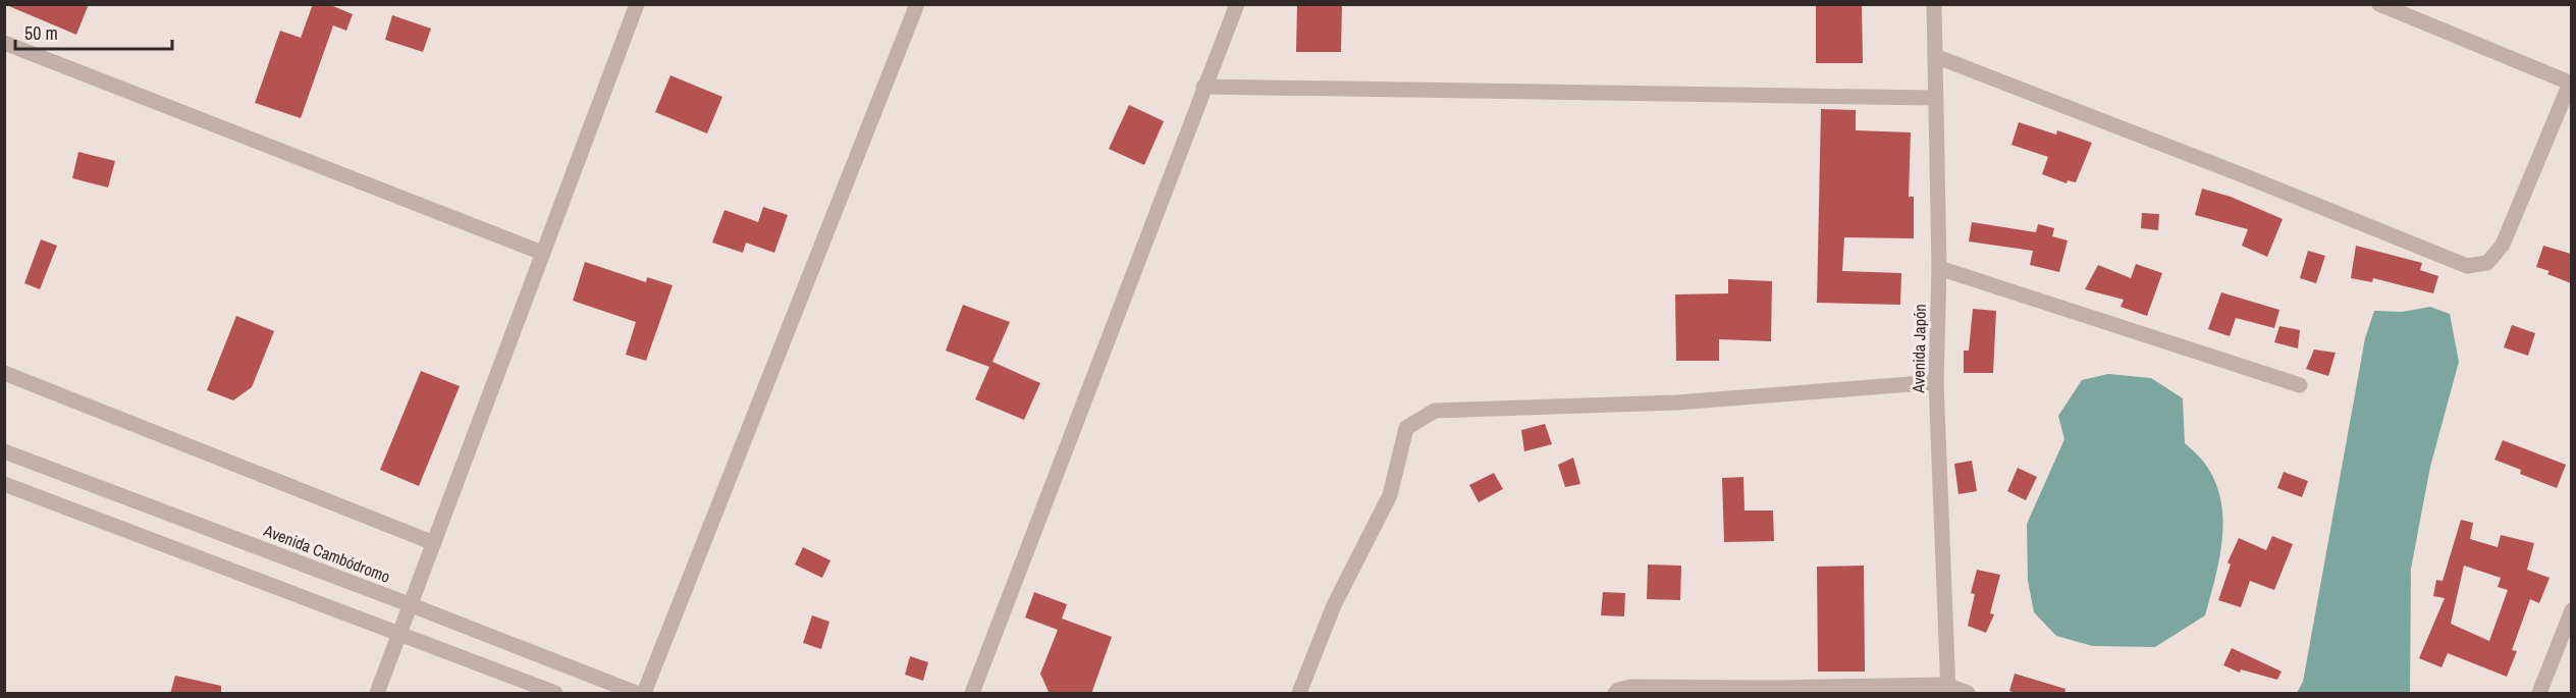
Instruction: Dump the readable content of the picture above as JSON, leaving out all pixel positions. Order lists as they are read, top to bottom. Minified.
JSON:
{"streets":{"street":["Avenida Japón","Avenida Cambódromo"]},"scale_bar":"50 m"}
